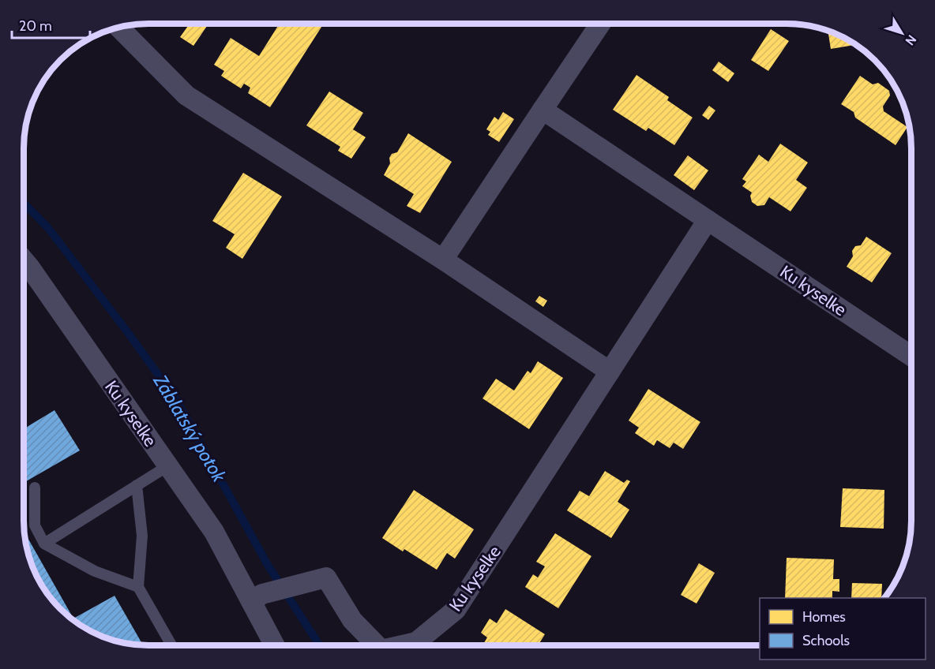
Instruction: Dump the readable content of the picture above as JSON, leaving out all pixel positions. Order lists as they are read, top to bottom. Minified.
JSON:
{"streets":{"street":["Ku kyselke"]},"water":["Záblatský potok"],"legend":["Homes","Schools"],"scale_bar":"20 m","north":"bottom right"}
